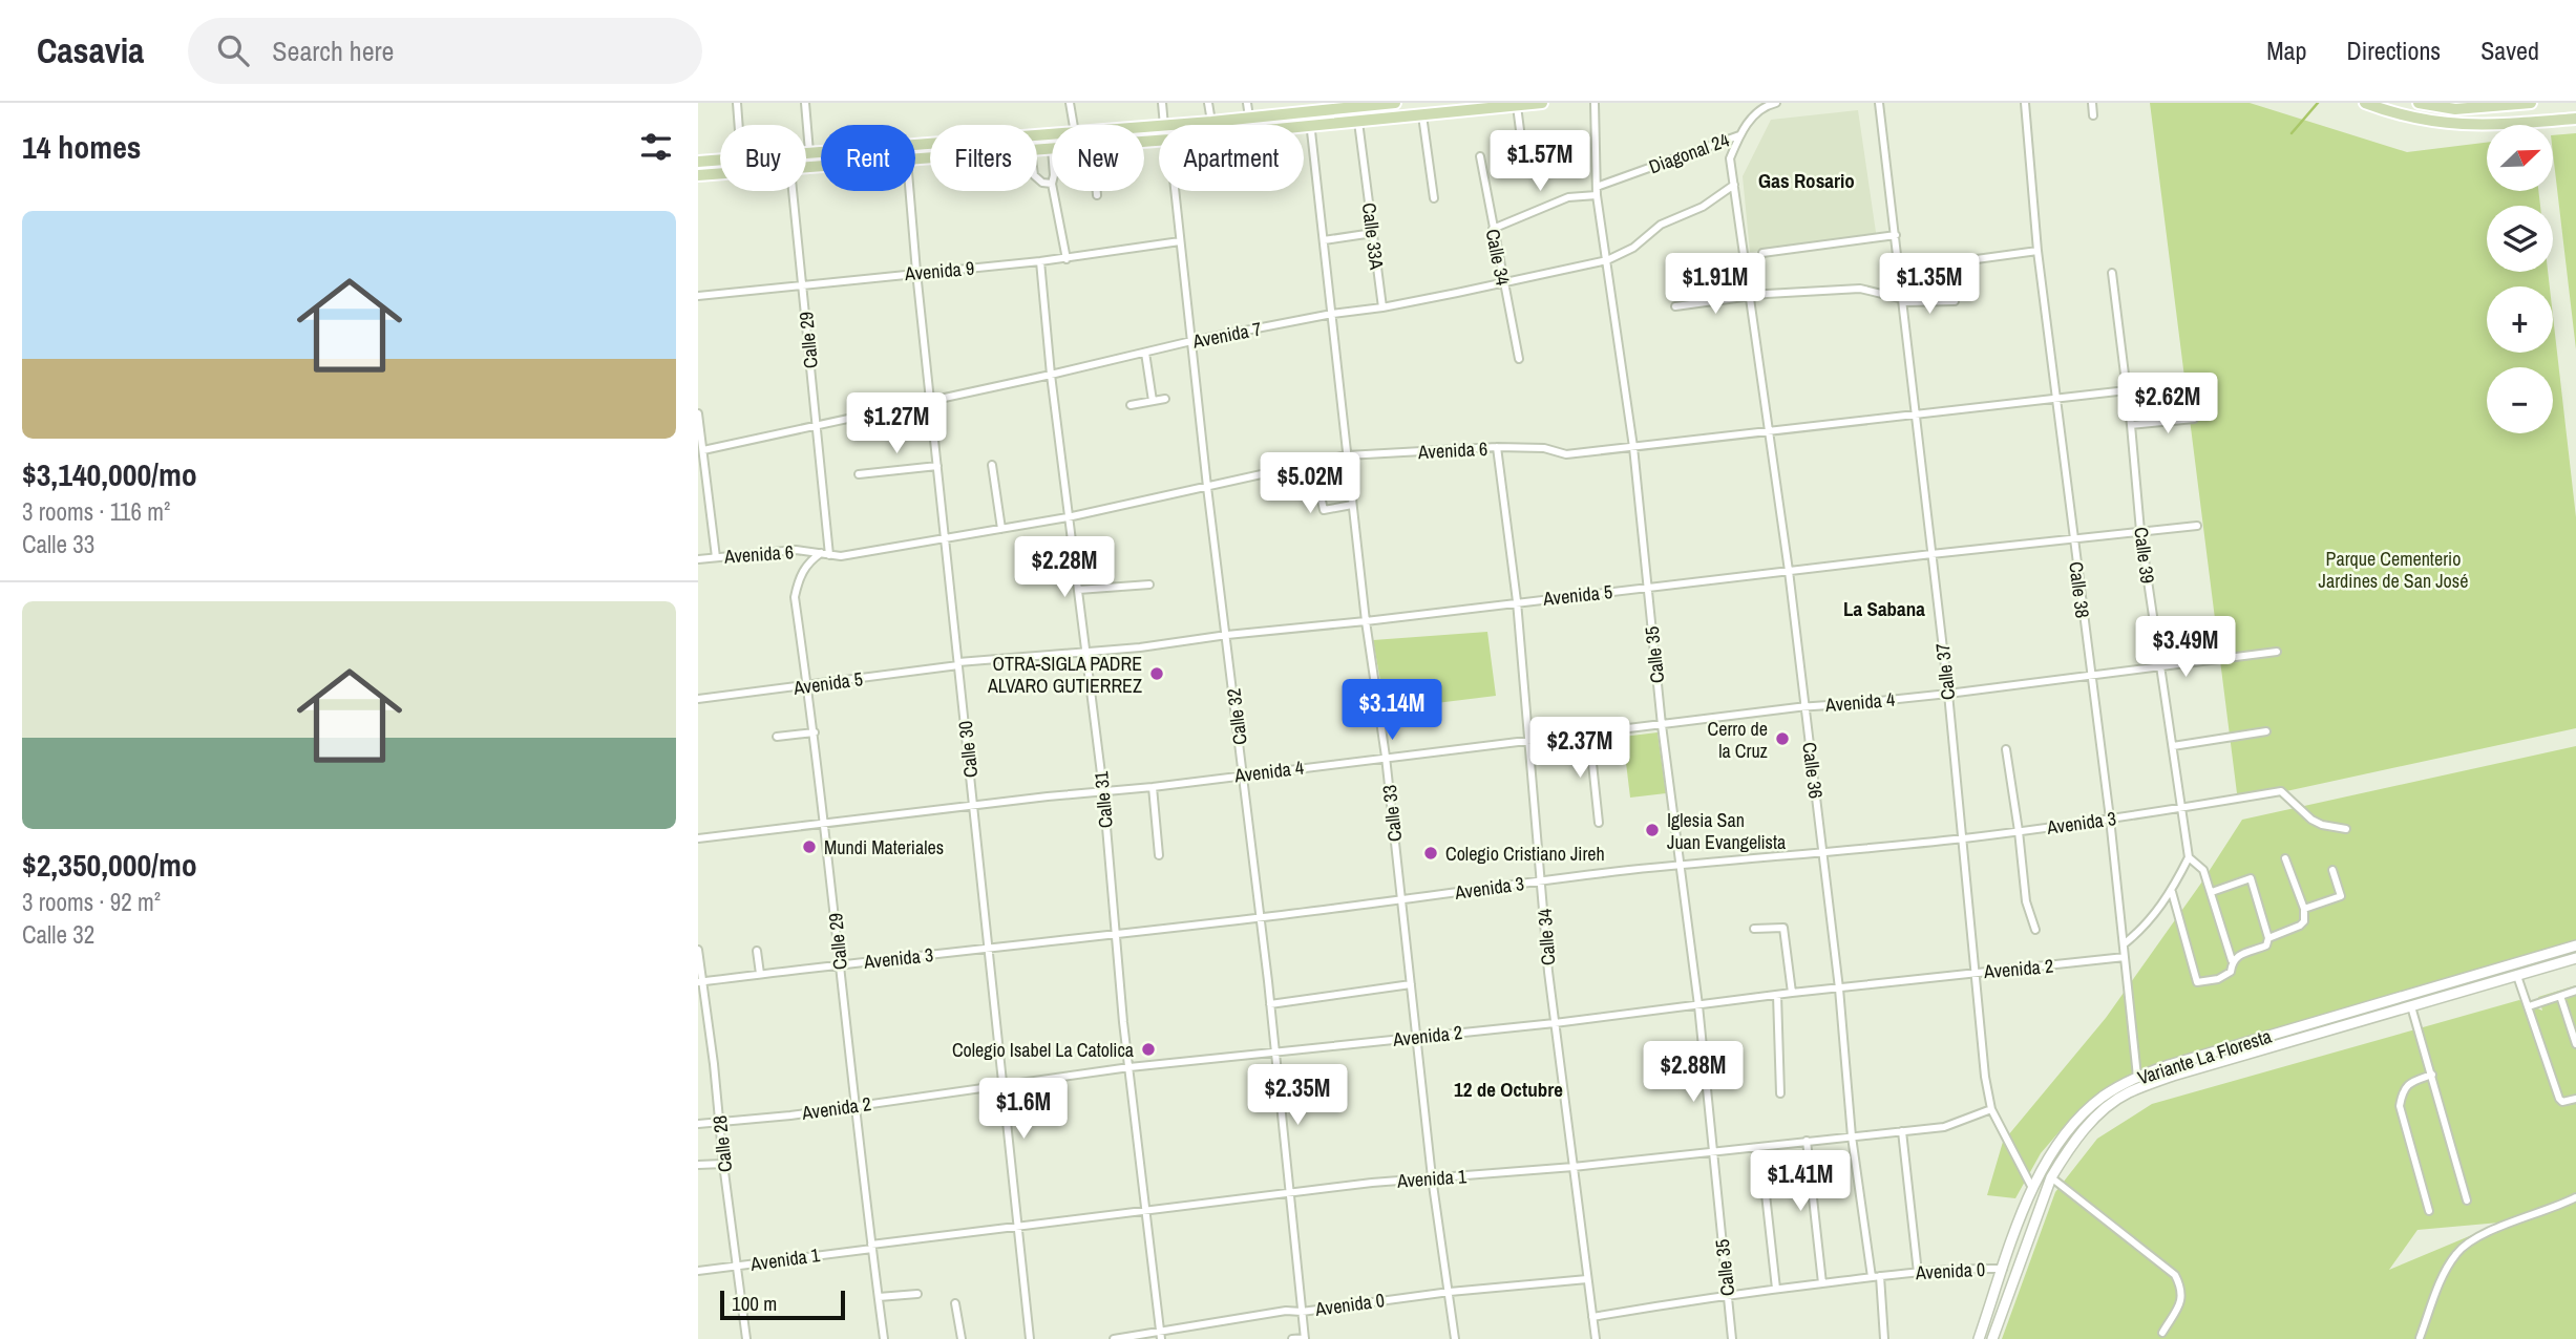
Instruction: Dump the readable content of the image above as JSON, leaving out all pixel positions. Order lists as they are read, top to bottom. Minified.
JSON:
{"streets":{"main road":["Variante La Floresta"],"street":["Diagonal 24","Calle 33A","Calle 34","Avenida 9","Avenida 7","Calle 29","Avenida 6","Calle 39","Calle 38","Avenida 5","Calle 35","Calle 37","Avenida 4","Calle 32","Calle 30","Calle 36","Calle 31","Calle 33","Avenida 3","Avenida 2","Calle 28","Avenida 1","Avenida 0"]},"crossings":[["Diagonal 24","Calle 35"],["Diagonal 24","Calle 36"],["Calle 33A","Avenida 7"],["Calle 34","Avenida 7"],["Calle 34","Avenida 6"],["Calle 34","Avenida 5"],["Calle 34","Avenida 4"],["Calle 34","Avenida 3"],["Calle 34","Avenida 2"],["Calle 34","Avenida 1"],["Calle 34","Avenida 0"],["Avenida 9","Calle 29"],["Avenida 9","Calle 32"],["Avenida 9","Calle 30"],["Avenida 9","Calle 31"],["Avenida 7","Calle 29"],["Avenida 7","Calle 35"],["Avenida 7","Calle 32"],["Avenida 7","Calle 30"],["Avenida 7","Calle 36"],["Avenida 7","Calle 31"],["Avenida 7","Calle 33"],["Calle 29","Avenida 6"],["Calle 29","Avenida 5"],["Calle 29","Avenida 4"],["Calle 29","Avenida 3"],["Calle 29","Avenida 2"],["Calle 29","Avenida 1"],["Avenida 6","Calle 39"],["Avenida 6","Calle 38"],["Avenida 6","Calle 35"],["Avenida 6","Calle 37"],["Avenida 6","Calle 32"],["Avenida 6","Calle 30"],["Avenida 6","Calle 36"],["Avenida 6","Calle 31"],["Avenida 6","Calle 33"],["Calle 39","Avenida 5"],["Calle 39","Avenida 4"],["Calle 39","Avenida 3"],["Calle 38","Avenida 5"],["Calle 38","Avenida 4"],["Calle 38","Avenida 3"],["Calle 38","Avenida 2"],["Calle 38","Variante La Floresta"],["Avenida 5","Calle 35"],["Avenida 5","Calle 37"],["Avenida 5","Calle 32"],["Avenida 5","Calle 30"],["Avenida 5","Calle 36"],["Avenida 5","Calle 31"],["Avenida 5","Calle 33"],["Calle 35","Avenida 4"],["Calle 35","Avenida 3"],["Calle 35","Avenida 2"],["Calle 35","Avenida 1"],["Calle 35","Avenida 0"],["Calle 37","Avenida 4"],["Calle 37","Avenida 3"],["Calle 37","Avenida 2"],["Calle 37","Variante La Floresta"],["Calle 37","Avenida 1"],["Avenida 4","Calle 32"],["Avenida 4","Calle 30"],["Avenida 4","Calle 36"],["Avenida 4","Calle 31"],["Avenida 4","Calle 33"],["Calle 32","Avenida 3"],["Calle 32","Avenida 2"],["Calle 32","Avenida 1"],["Calle 32","Avenida 0"],["Calle 30","Avenida 3"],["Calle 30","Avenida 2"],["Calle 30","Avenida 1"],["Calle 36","Avenida 3"],["Calle 36","Avenida 2"],["Calle 36","Avenida 1"],["Calle 36","Avenida 0"],["Calle 31","Avenida 3"],["Calle 31","Avenida 2"],["Calle 31","Avenida 1"],["Calle 31","Avenida 0"],["Calle 33","Avenida 3"],["Calle 33","Avenida 2"],["Calle 33","Avenida 1"],["Calle 33","Avenida 0"],["Avenida 3","Calle 28"],["Avenida 2","Calle 28"],["Variante La Floresta","Avenida 0"],["Calle 28","Avenida 1"]],"districts":["Gas Rosario","La Sabana","12 de Octubre"],"parks":["Parque Cementerio Jardines de San José"],"places":["OTRA-SIGLA PADRE ALVARO GUTIERREZ","Cerro de la Cruz","Iglesia San Juan Evangelista","Mundi Materiales","Colegio Cristiano Jireh","Colegio Isabel La Catolica"],"scale_bar":"100 m","north":"top right","page":{"header":"Casavia","search":"Search here","nav":["Map","Directions","Saved"],"heading":"14 homes","map_buttons":["+","−"],"chip":["Buy","Rent","Filters","New","Apartment"],"price":["$1.57M","$1.91M","$1.35M","$2.62M","$1.27M","$5.02M","$2.28M","$3.49M","$3.14M","$2.37M","$2.88M","$2.35M","$1.6M","$1.41M"],"list":[{"name":"$3,140,000/mo","note":"3 rooms · 116 m² · Calle 33"},{"name":"$2,350,000/mo","note":"3 rooms · 92 m² · Calle 32"}],"scale":"100 m"}}
